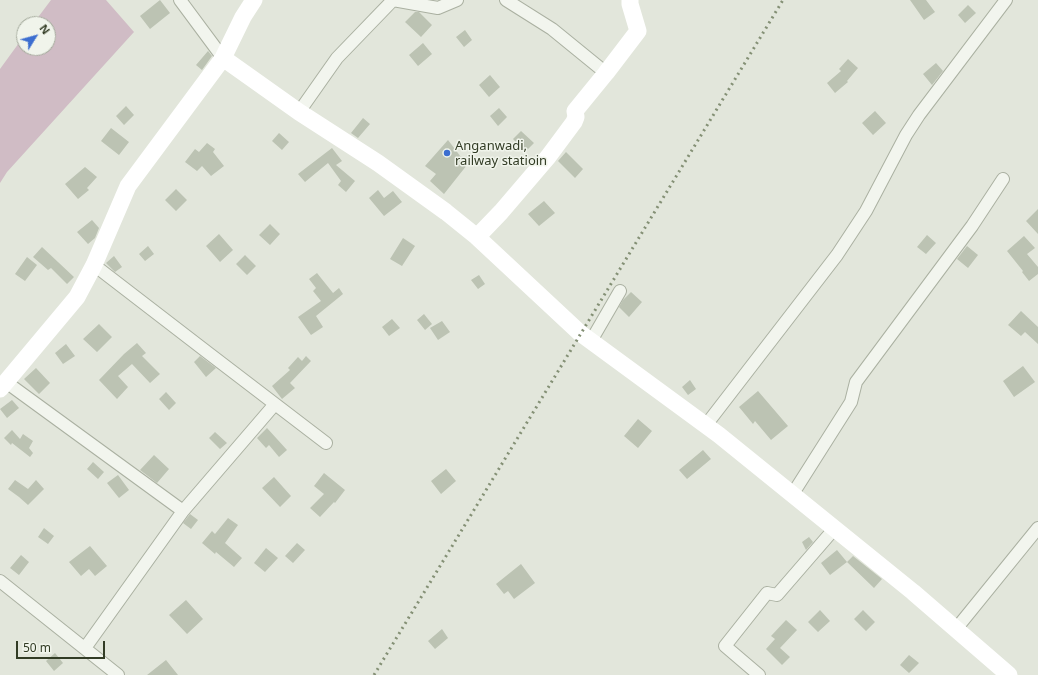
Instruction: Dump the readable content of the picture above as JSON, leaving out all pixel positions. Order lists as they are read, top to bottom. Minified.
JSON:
{"places":["Anganwadi, railway statioin"],"scale_bar":"50 m","north":"top right"}
